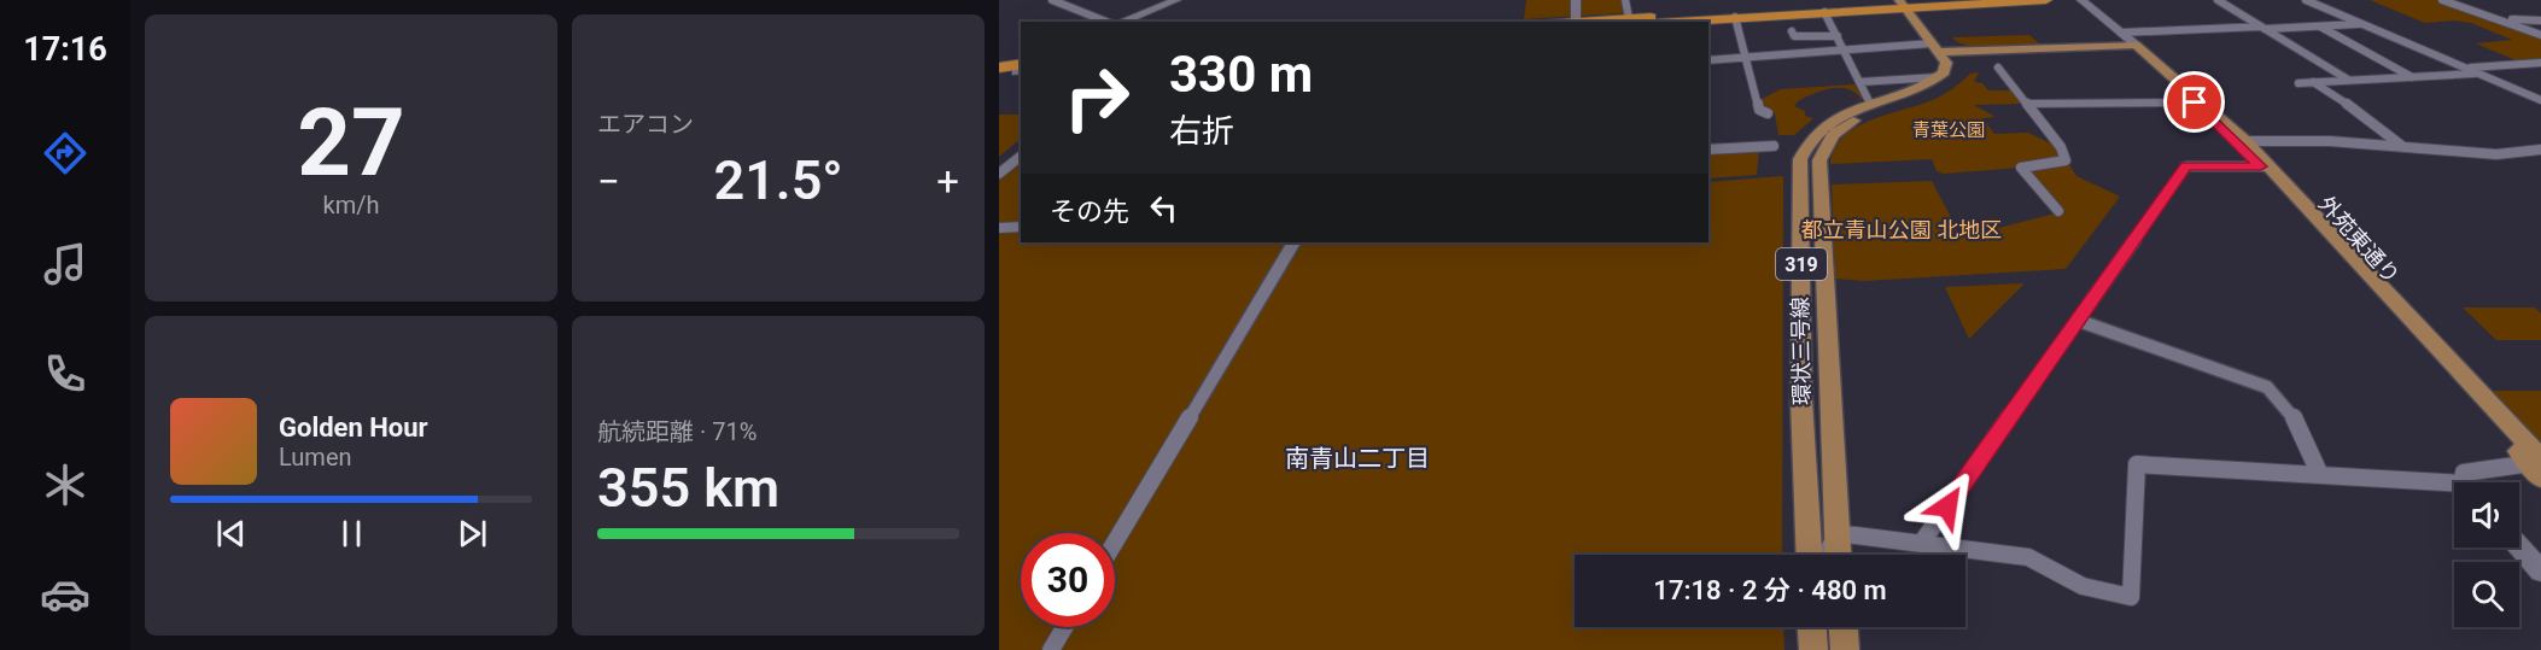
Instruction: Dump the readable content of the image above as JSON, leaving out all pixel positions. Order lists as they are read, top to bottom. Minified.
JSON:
{"streets":{"main road":["外苑東通り","319","環状三号線"]},"districts":["南青山二丁目"],"parks":["青葉公園","都立青山公園 北地区"],"page":{"tabs":"17:16","tile":[["27","km/h"],"エアコン",["航続距離 · 71%","355 km"]],"turn":["330 m","右折"],"heat":["−","21.5°","+"],"then":"その先","song":["Golden Hour","Lumen"],"limit":"30","trip":"17:18 · 2 分 · 480 m"}}
